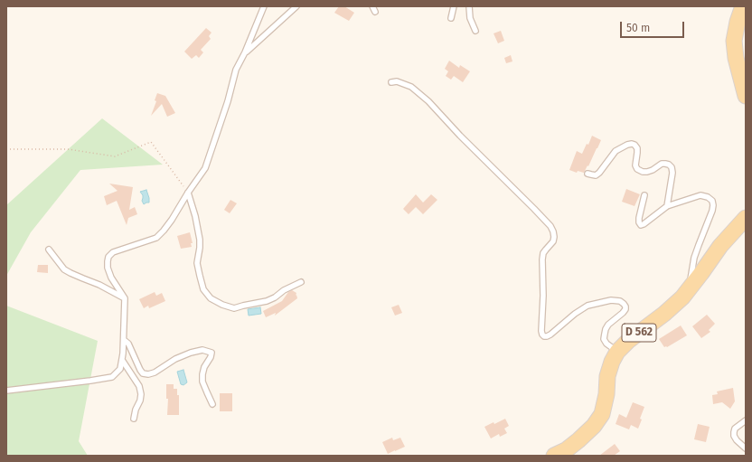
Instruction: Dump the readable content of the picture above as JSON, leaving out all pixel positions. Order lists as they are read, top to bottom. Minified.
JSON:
{"streets":{"main road":["D 562"]},"scale_bar":"50 m"}
